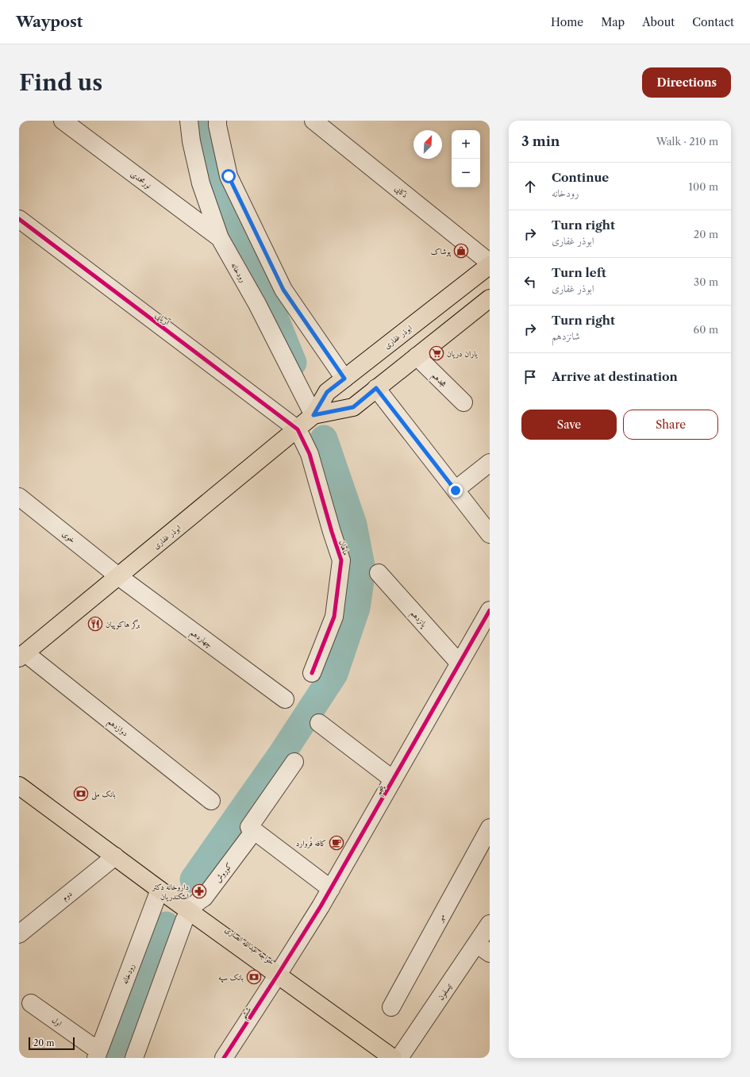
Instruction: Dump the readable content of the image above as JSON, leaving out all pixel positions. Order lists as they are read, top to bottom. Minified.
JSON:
{"streets":{"main road":["ابوذر غفاری","خواجه عبدالله انصاری"],"street":["نورمحمدی","ذکایی","رودخانه","آریایی","هجدهم","خوی","ماهان","پانزدهم","چهاردهم","دوازدهم","پنجم","کوروش","دوم","مهر","تیسفون","ششم","اول"]},"crossings":[["نورمحمدی","رودخانه"],["ذکایی","ابوذر غفاری"],["رودخانه","ابوذر غفاری"],["رودخانه","خواجه عبدالله انصاری"],["رودخانه","اول"],["آریایی","ابوذر غفاری"],["آریایی","ماهان"],["ابوذر غفاری","هجدهم"],["ابوذر غفاری","خوی"],["ابوذر غفاری","ماهان"],["ابوذر غفاری","چهاردهم"],["ابوذر غفاری","دوازدهم"],["خوی","چهاردهم"],["پانزدهم","پنجم"],["پنجم","خواجه عبدالله انصاری"],["پنجم","ششم"],["کوروش","خواجه عبدالله انصاری"],["دوم","خواجه عبدالله انصاری"],["خواجه عبدالله انصاری","ششم"]],"places":{"shop":["پوشاک"],"supermarket":["یاران دریان"],"restaurant":["برگر هاکوپیان"],"bank":["بانک ملی","بانک سپه"],"cafe":["کافه فُروارد"],"pharmacy":["داروخانه دکتر اسکندریان"]},"scale_bar":"20 m","north":"top right","page":{"header":"Waypost","nav":["Home","Map","About","Contact"],"buttons":["Directions",["Save","Share"]],"title":"Find us","heading":["3 min","Walk · 210 m"],"map_buttons":["+","−"],"list":[["Continue","رودخانه","100 m"],["Turn right","ابوذر غفاری","20 m"],["Turn left","ابوذر غفاری","30 m"],["Turn right","شانزدهم","60 m"],"Arrive at destination"],"scale":"20 m"}}
